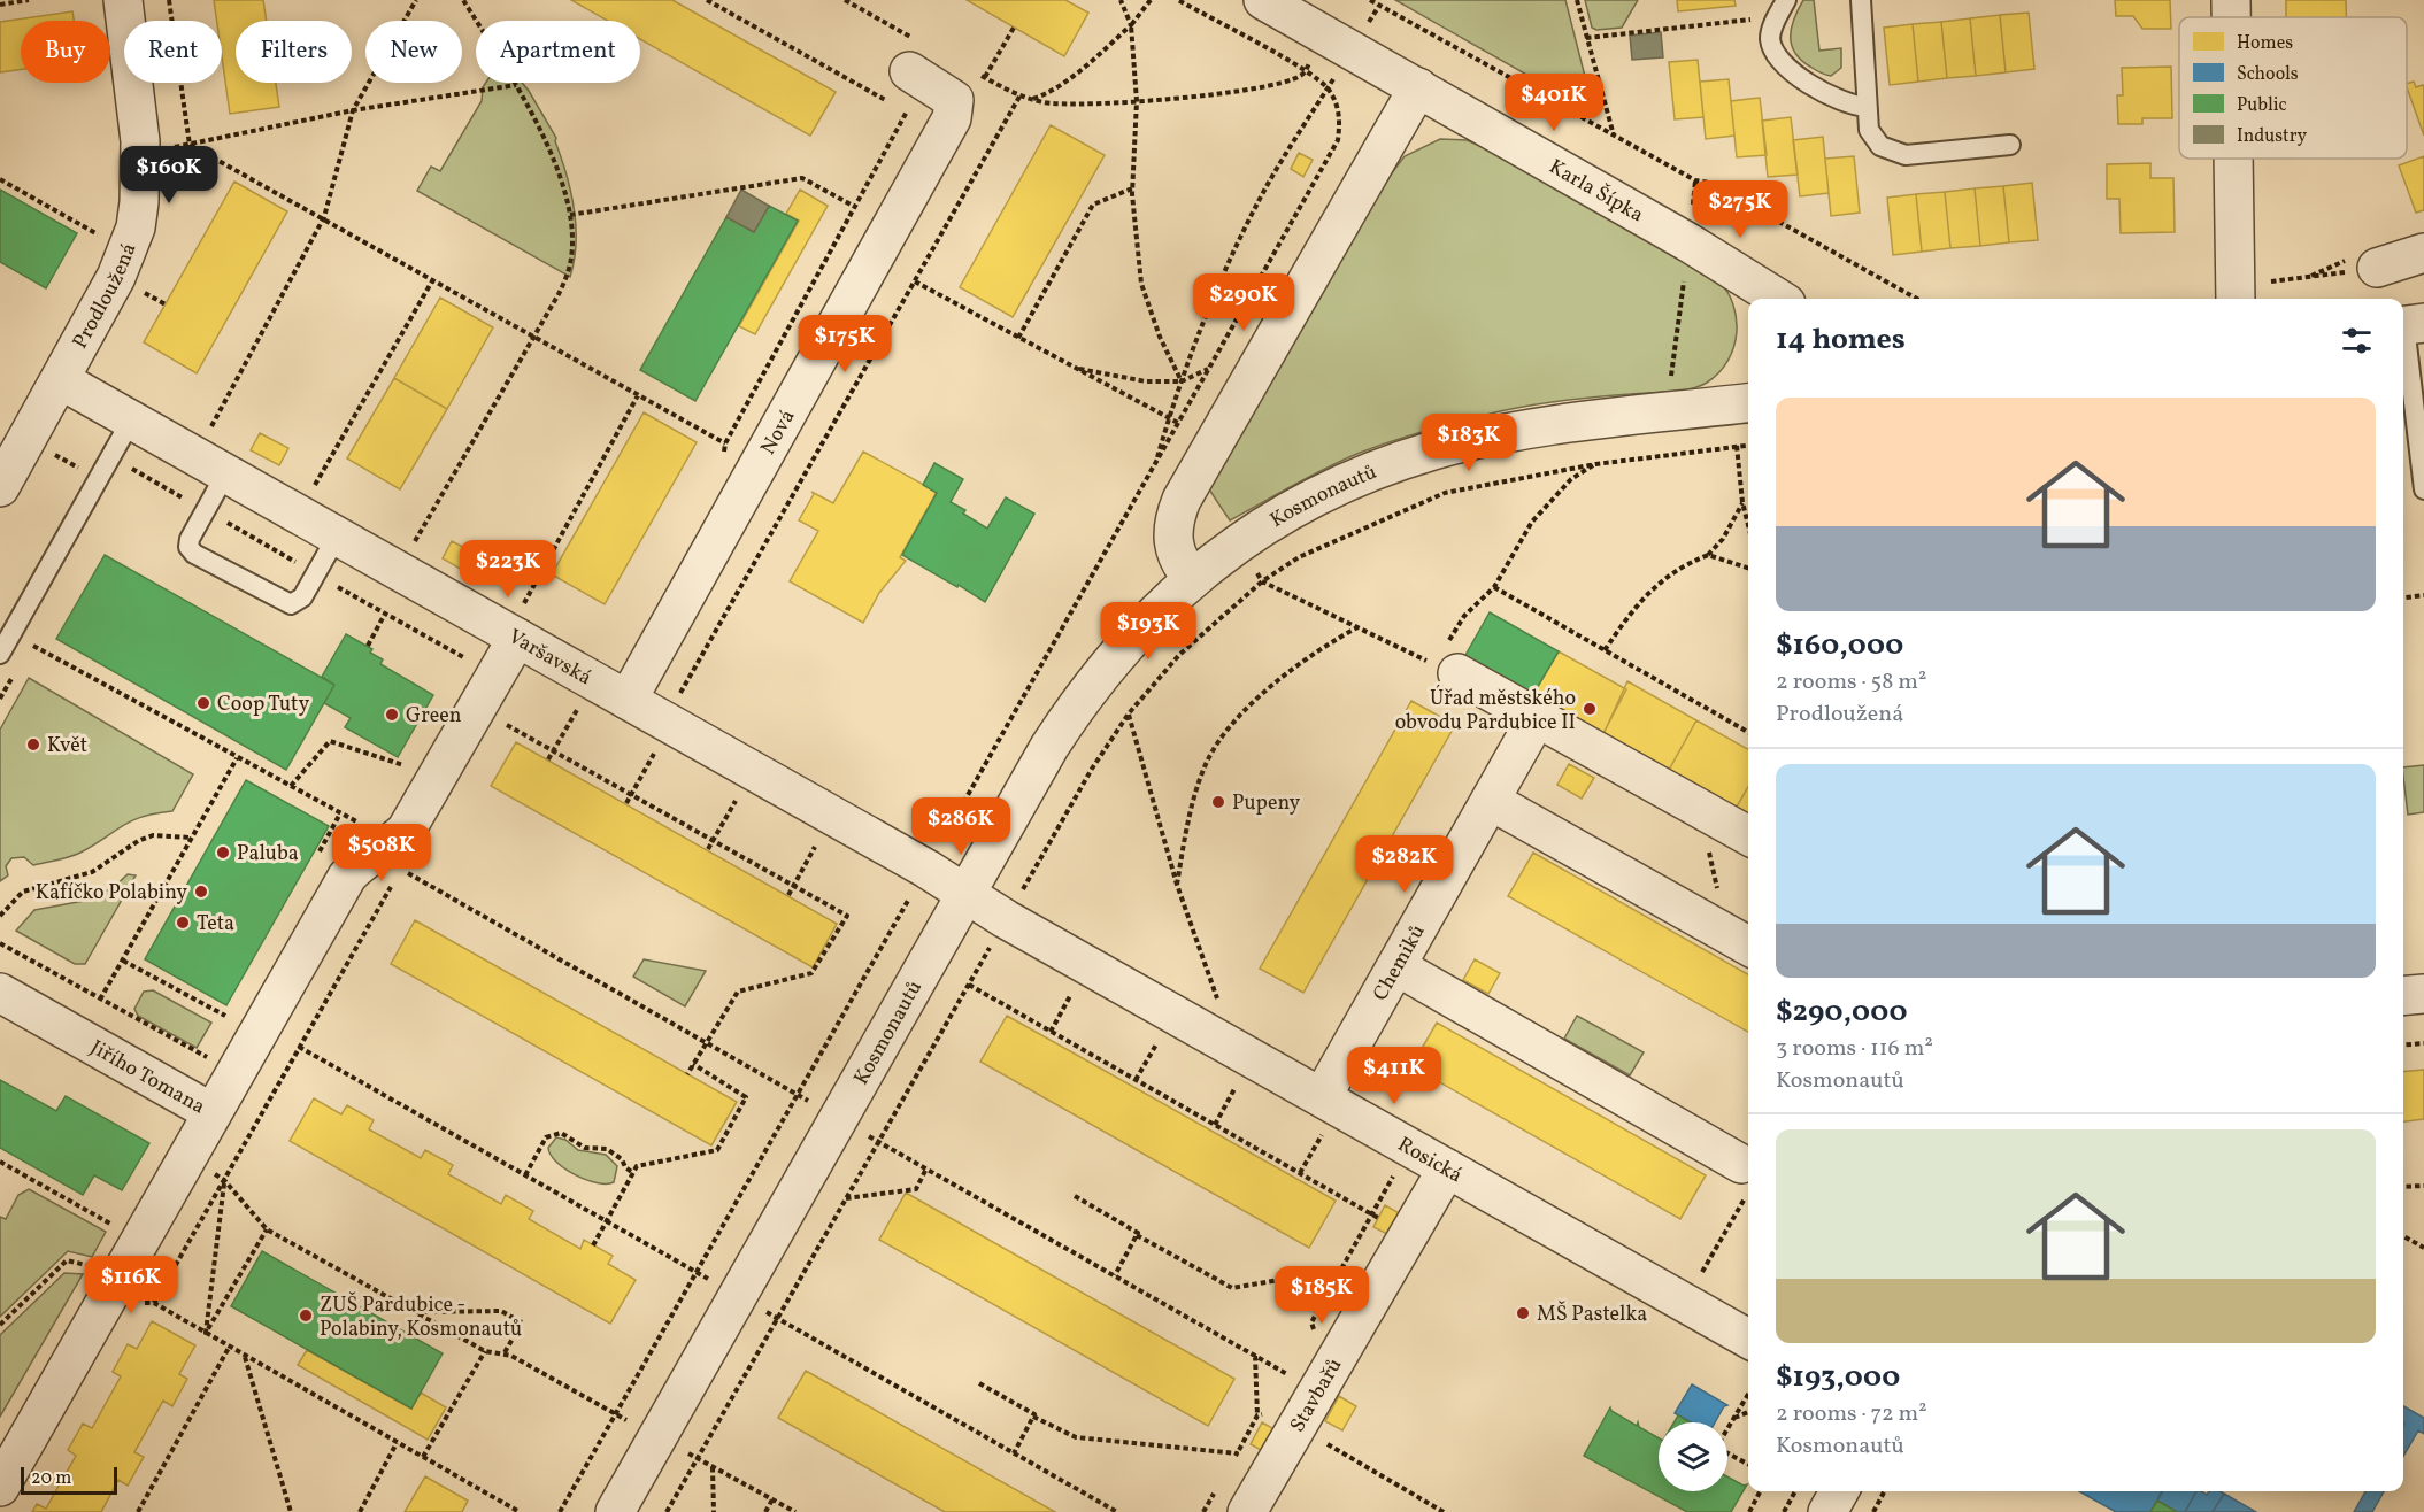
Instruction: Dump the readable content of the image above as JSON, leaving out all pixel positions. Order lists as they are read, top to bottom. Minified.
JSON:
{"streets":{"street":["Karla Šípka","Prodloužená","Nová","Kosmonautů","Varšavská","Chemiků","Jiřího Tomana","Rosická","Stavbařů"]},"crossings":[["Prodloužená","Varšavská"],["Nová","Varšavská"],["Kosmonautů","Varšavská"],["Kosmonautů","Rosická"],["Varšavská","Rosická"],["Chemiků","Rosická"],["Rosická","Stavbařů"]],"places":["Coop Tuty","Úřad městského obvodu Pardubice II","Green","Květ","Pupeny","Paluba","Kafíčko Polabiny","Teta","MŠ Pastelka","ZUŠ Pardubice - Polabiny, Kosmonautů"],"legend":["Homes","Schools","Public","Industry"],"scale_bar":"20 m","page":{"chip":["Buy","Rent","Filters","New","Apartment"],"price":["$401K","$160K","$275K","$290K","$175K","$183K","$223K","$193K","$286K","$508K","$282K","$411K","$116K","$185K"],"heading":"14 homes","list":[{"name":"$160,000","note":"2 rooms · 58 m² · Prodloužená"},{"name":"$290,000","note":"3 rooms · 116 m² · Kosmonautů"},{"name":"$193,000","note":"2 rooms · 72 m² · Kosmonautů"}],"scale":"20 m"}}
